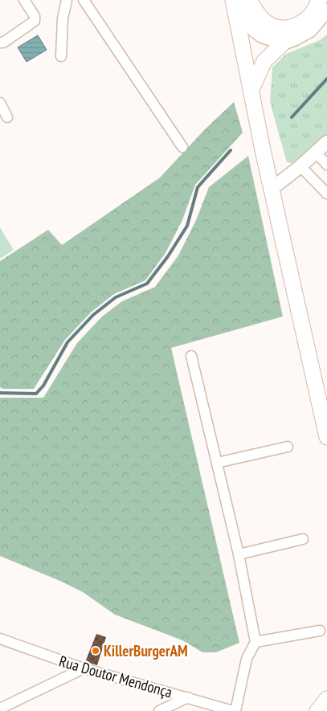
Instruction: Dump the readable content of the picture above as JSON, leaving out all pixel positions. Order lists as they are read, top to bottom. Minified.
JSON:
{"streets":{"street":["Rua Doutor Mendonça"]},"places":["KillerBurgerAM"]}
